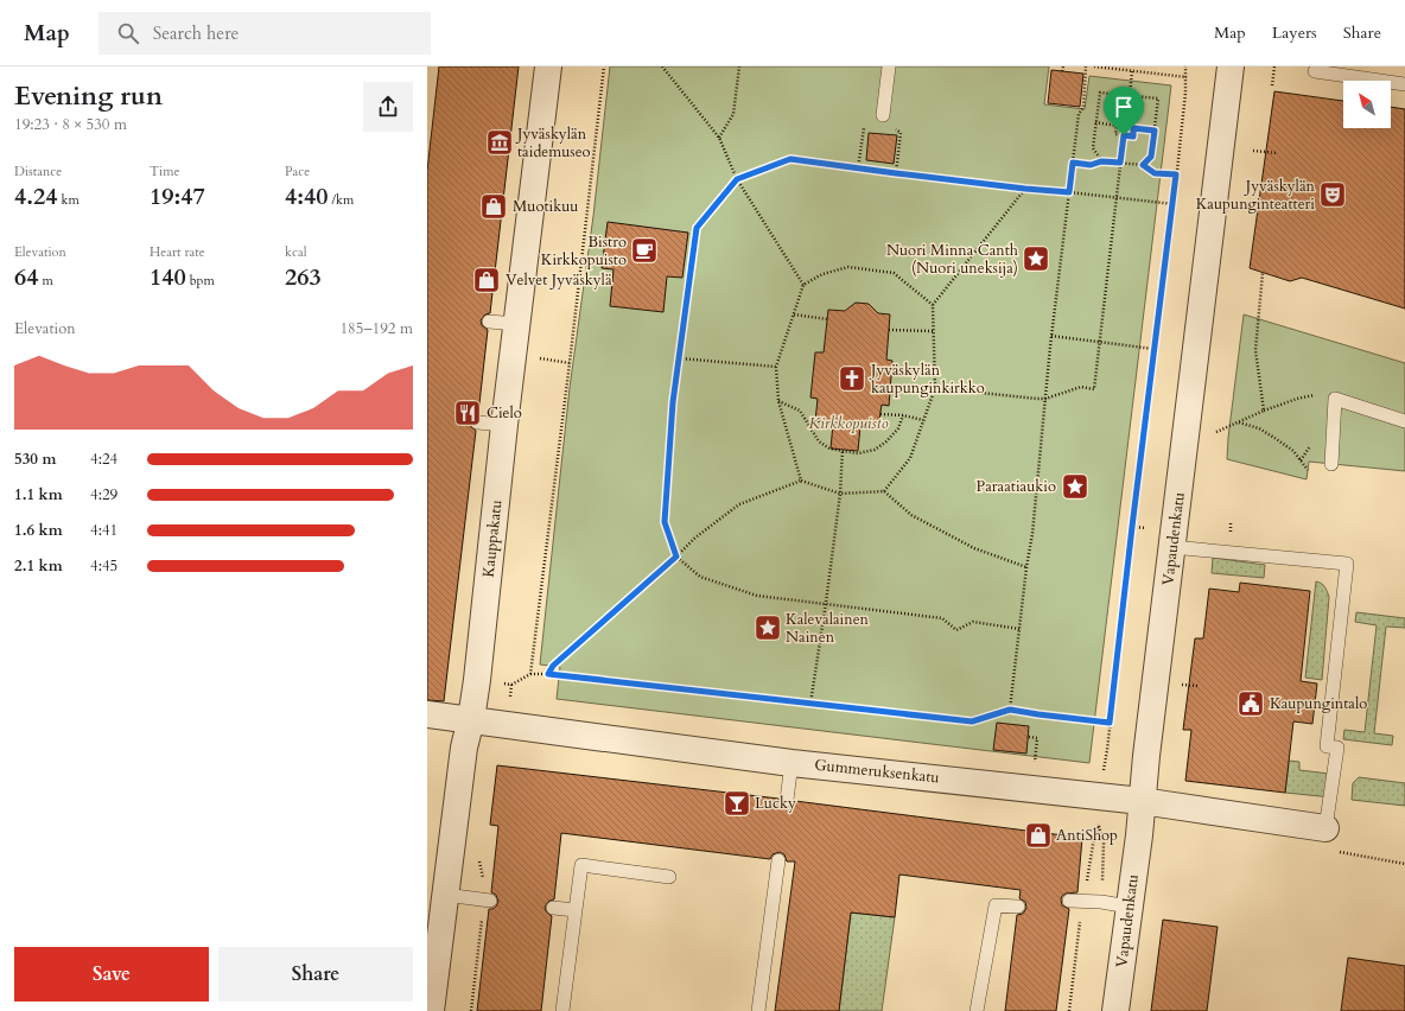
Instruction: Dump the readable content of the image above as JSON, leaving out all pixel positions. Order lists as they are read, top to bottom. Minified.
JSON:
{"streets":{"street":["Kauppakatu","Vapaudenkatu","Gummeruksenkatu"]},"crossings":[["Kauppakatu","Gummeruksenkatu"],["Vapaudenkatu","Gummeruksenkatu"]],"parks":["Kirkkopuisto"],"places":{"museum":["Jyväskylän taidemuseo"],"theatre":["Jyväskylän Kaupunginteatteri"],"shop":["Muotikuu","Velvet Jyväskylä","AntiShop"],"cafe":["Bistro Kirkkopuisto"],"place":["Nuori Minna Canth (Nuori uneksija)","Paraatiaukio","Kalevalainen Nainen"],"church":["Jyväskylän kaupunginkirkko"],"restaurant":["Cielo"],"public building":["Kaupungintalo"],"bar":["Lucky"]},"north":"top left","page":{"header":"Map","search":"Search here","nav":["Map","Layers","Share"],"heading":["Evening run","19:23 · 8 × 530 m"],"stats":[["Distance","4.24 km"],["Time","19:47"],["Pace","4:40 /km"],["Elevation","64 m"],["Heart rate","140 bpm"],["kcal","263"]],"chart":["Elevation","185–192 m"],"list":[{"name":"530 m","note":"4:24"},{"name":"1.1 km","note":"4:29"},{"name":"1.6 km","note":"4:41"},{"name":"2.1 km","note":"4:45"}],"buttons":["Save","Share"]}}
